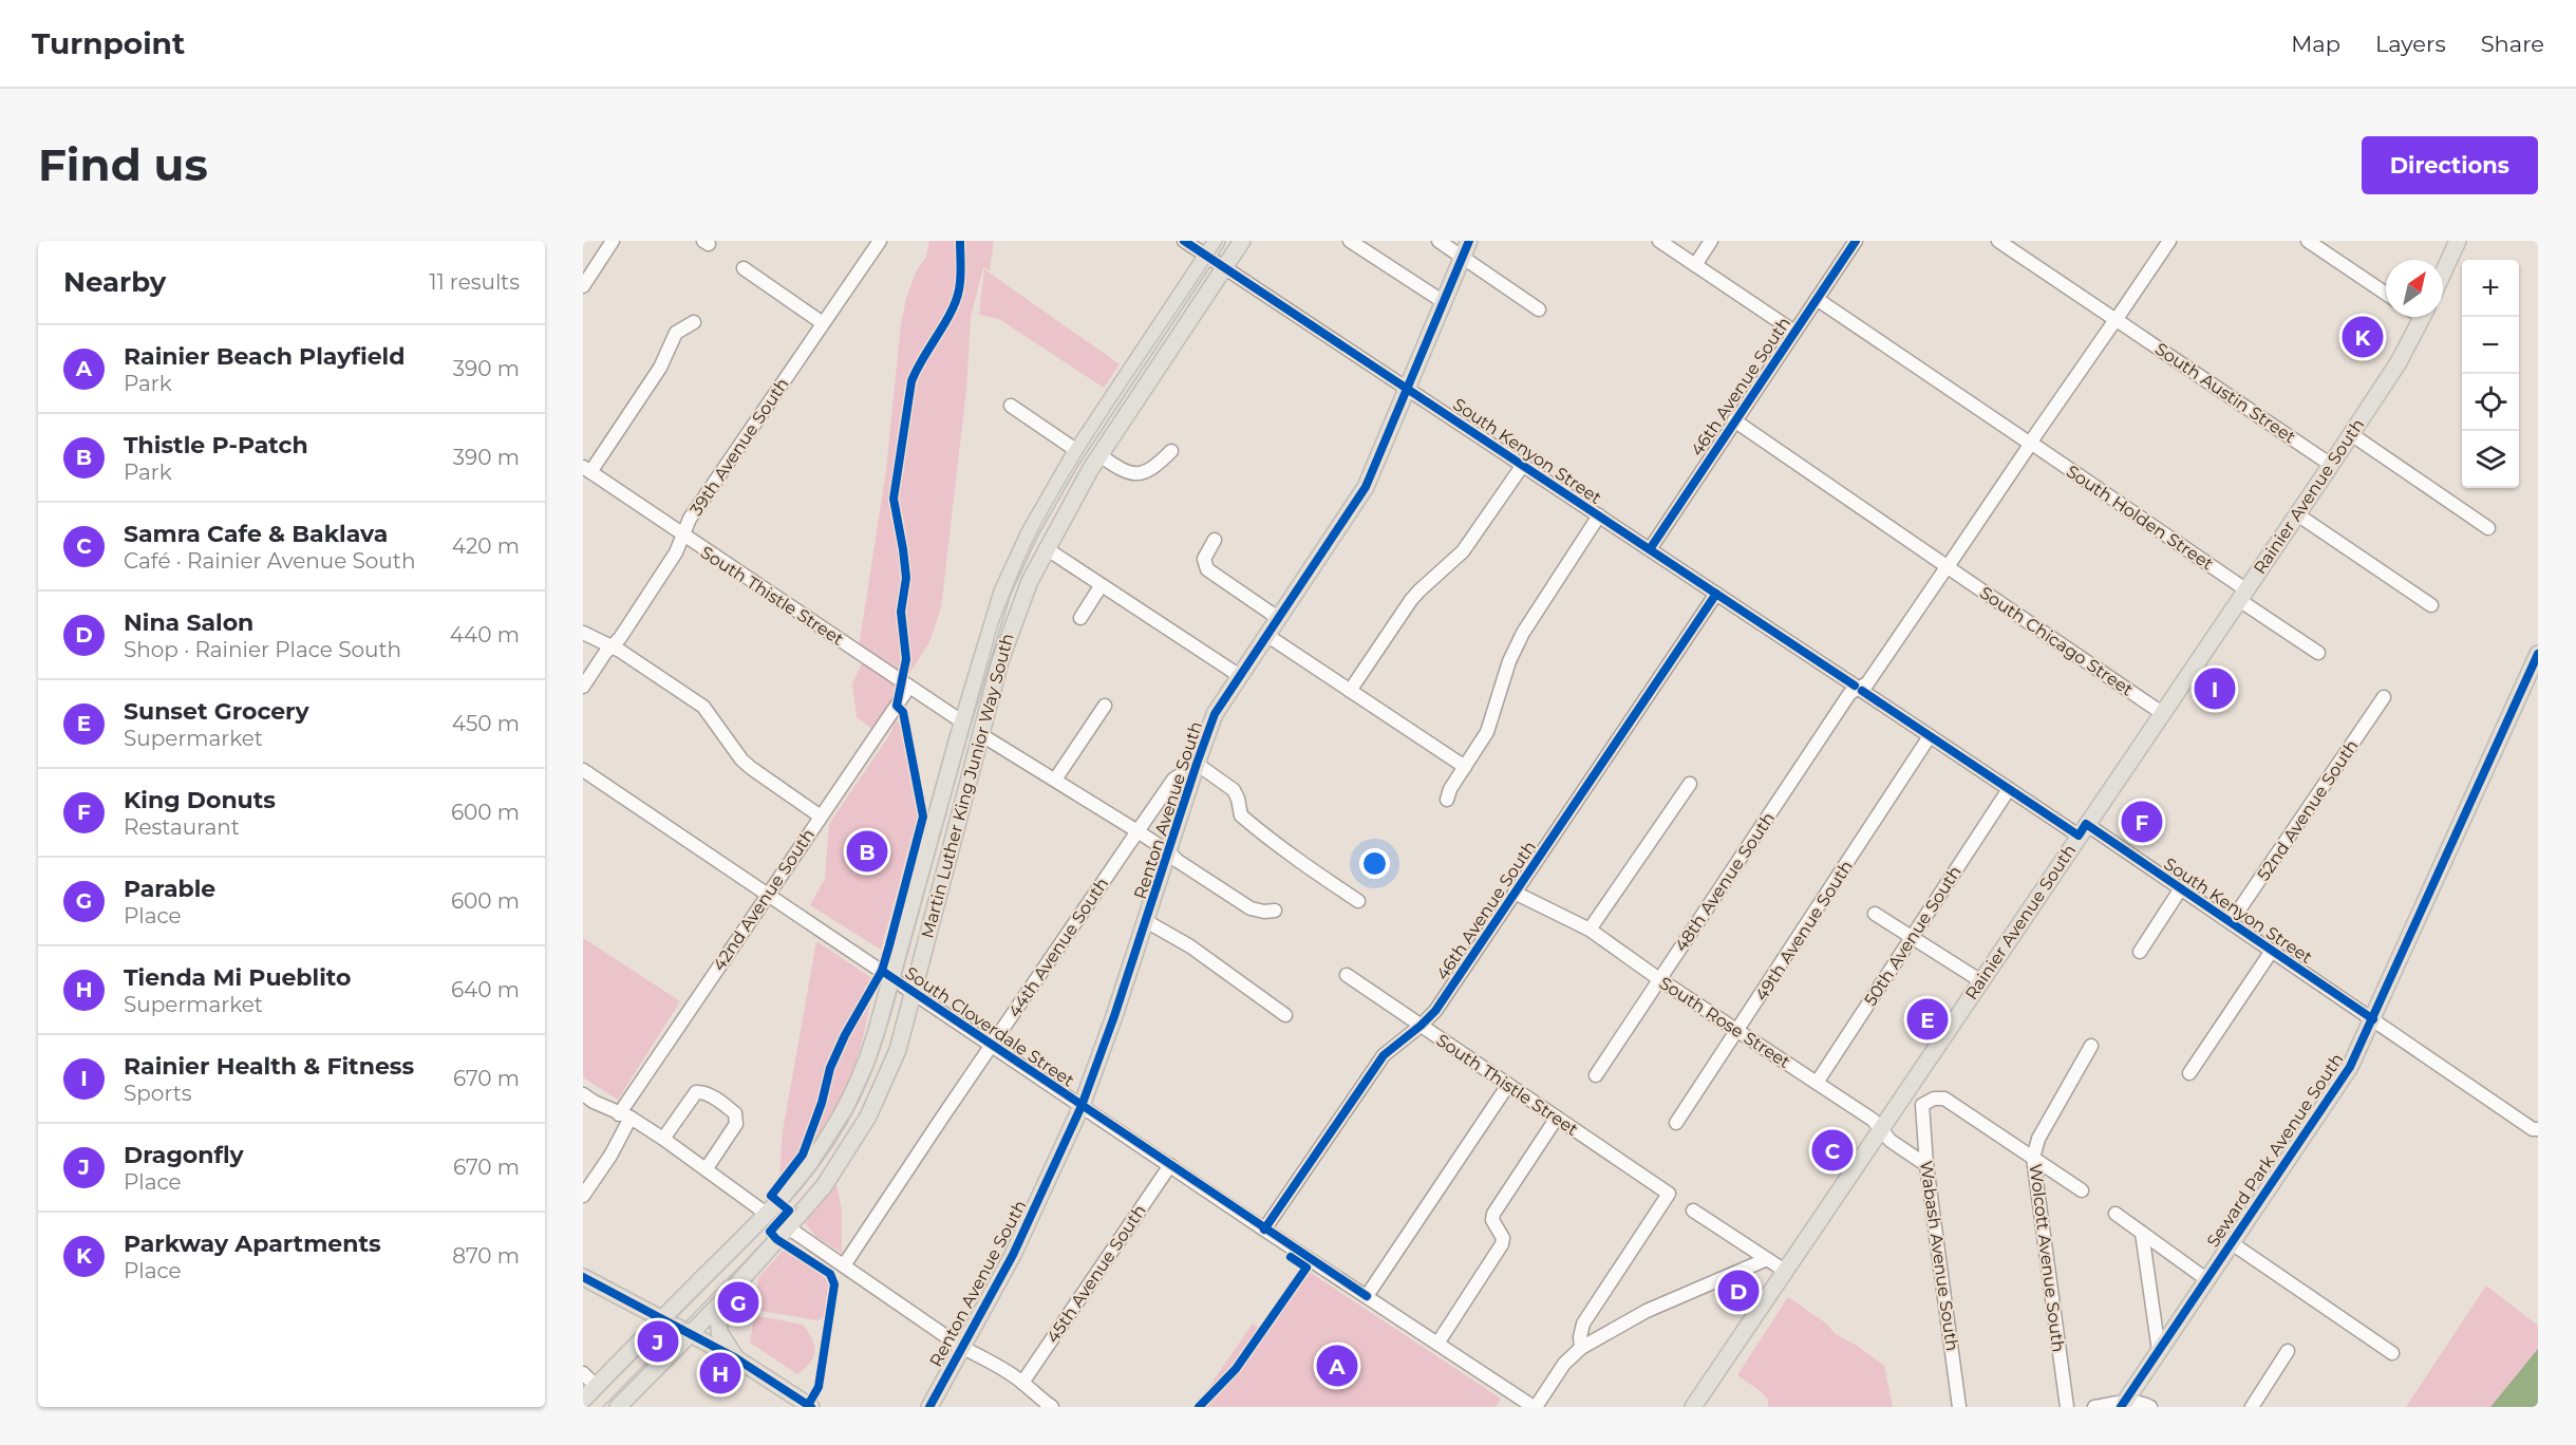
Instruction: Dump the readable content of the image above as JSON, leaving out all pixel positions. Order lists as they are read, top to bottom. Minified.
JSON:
{"streets":{"main road":["Rainier Avenue South","Martin Luther King Junior Way South","Renton Avenue South","Seward Park Avenue South"],"street":["46th Avenue South","South Austin Street","39th Avenue South","South Kenyon Street","South Holden Street","South Thistle Street","South Chicago Street","52nd Avenue South","48th Avenue South","42nd Avenue South","49th Avenue South","50th Avenue South","44th Avenue South","South Rose Street","South Cloverdale Street","Wabash Avenue South","Wolcott Avenue South","45th Avenue South"]},"crossings":[["46th Avenue South","South Kenyon Street"],["46th Avenue South","South Holden Street"],["46th Avenue South","South Thistle Street"],["46th Avenue South","South Chicago Street"],["46th Avenue South","South Rose Street"],["46th Avenue South","South Cloverdale Street"],["South Austin Street","Rainier Avenue South"],["South Austin Street","48th Avenue South"],["39th Avenue South","South Thistle Street"],["South Kenyon Street","Rainier Avenue South"],["South Kenyon Street","Martin Luther King Junior Way South"],["South Kenyon Street","Renton Avenue South"],["South Kenyon Street","52nd Avenue South"],["South Kenyon Street","48th Avenue South"],["South Kenyon Street","49th Avenue South"],["South Kenyon Street","50th Avenue South"],["South Kenyon Street","Seward Park Avenue South"],["Rainier Avenue South","South Holden Street"],["Rainier Avenue South","South Chicago Street"],["Rainier Avenue South","South Rose Street"],["South Holden Street","48th Avenue South"],["South Thistle Street","Martin Luther King Junior Way South"],["South Thistle Street","42nd Avenue South"],["South Chicago Street","48th Avenue South"],["Martin Luther King Junior Way South","South Cloverdale Street"],["Renton Avenue South","44th Avenue South"],["Renton Avenue South","South Cloverdale Street"],["48th Avenue South","South Rose Street"],["42nd Avenue South","South Cloverdale Street"],["49th Avenue South","South Rose Street"],["50th Avenue South","South Rose Street"],["44th Avenue South","South Cloverdale Street"],["South Rose Street","Wabash Avenue South"],["South Cloverdale Street","45th Avenue South"],["Wabash Avenue South","Wolcott Avenue South"]],"north":"top right","page":{"header":"Turnpoint","nav":["Map","Layers","Share"],"buttons":"Directions","title":"Find us","heading":["Nearby","11 results"],"map_buttons":["+","−"],"pins":["K","I","F","B","E","C","D","G","J","A","H"],"list":[{"mark":"A","name":"Rainier Beach Playfield","note":"Park","value":"390 m"},{"mark":"B","name":"Thistle P-Patch","note":"Park","value":"390 m"},{"mark":"C","name":"Samra Cafe & Baklava","note":"Café · Rainier Avenue South","value":"420 m"},{"mark":"D","name":"Nina Salon","note":"Shop · Rainier Place South","value":"440 m"},{"mark":"E","name":"Sunset Grocery","note":"Supermarket","value":"450 m"},{"mark":"F","name":"King Donuts","note":"Restaurant","value":"600 m"},{"mark":"G","name":"Parable","note":"Place","value":"600 m"},{"mark":"H","name":"Tienda Mi Pueblito","note":"Supermarket","value":"640 m"},{"mark":"I","name":"Rainier Health & Fitness","note":"Sports","value":"670 m"},{"mark":"J","name":"Dragonfly","note":"Place","value":"670 m"},{"mark":"K","name":"Parkway Apartments","note":"Place","value":"870 m"}]}}
